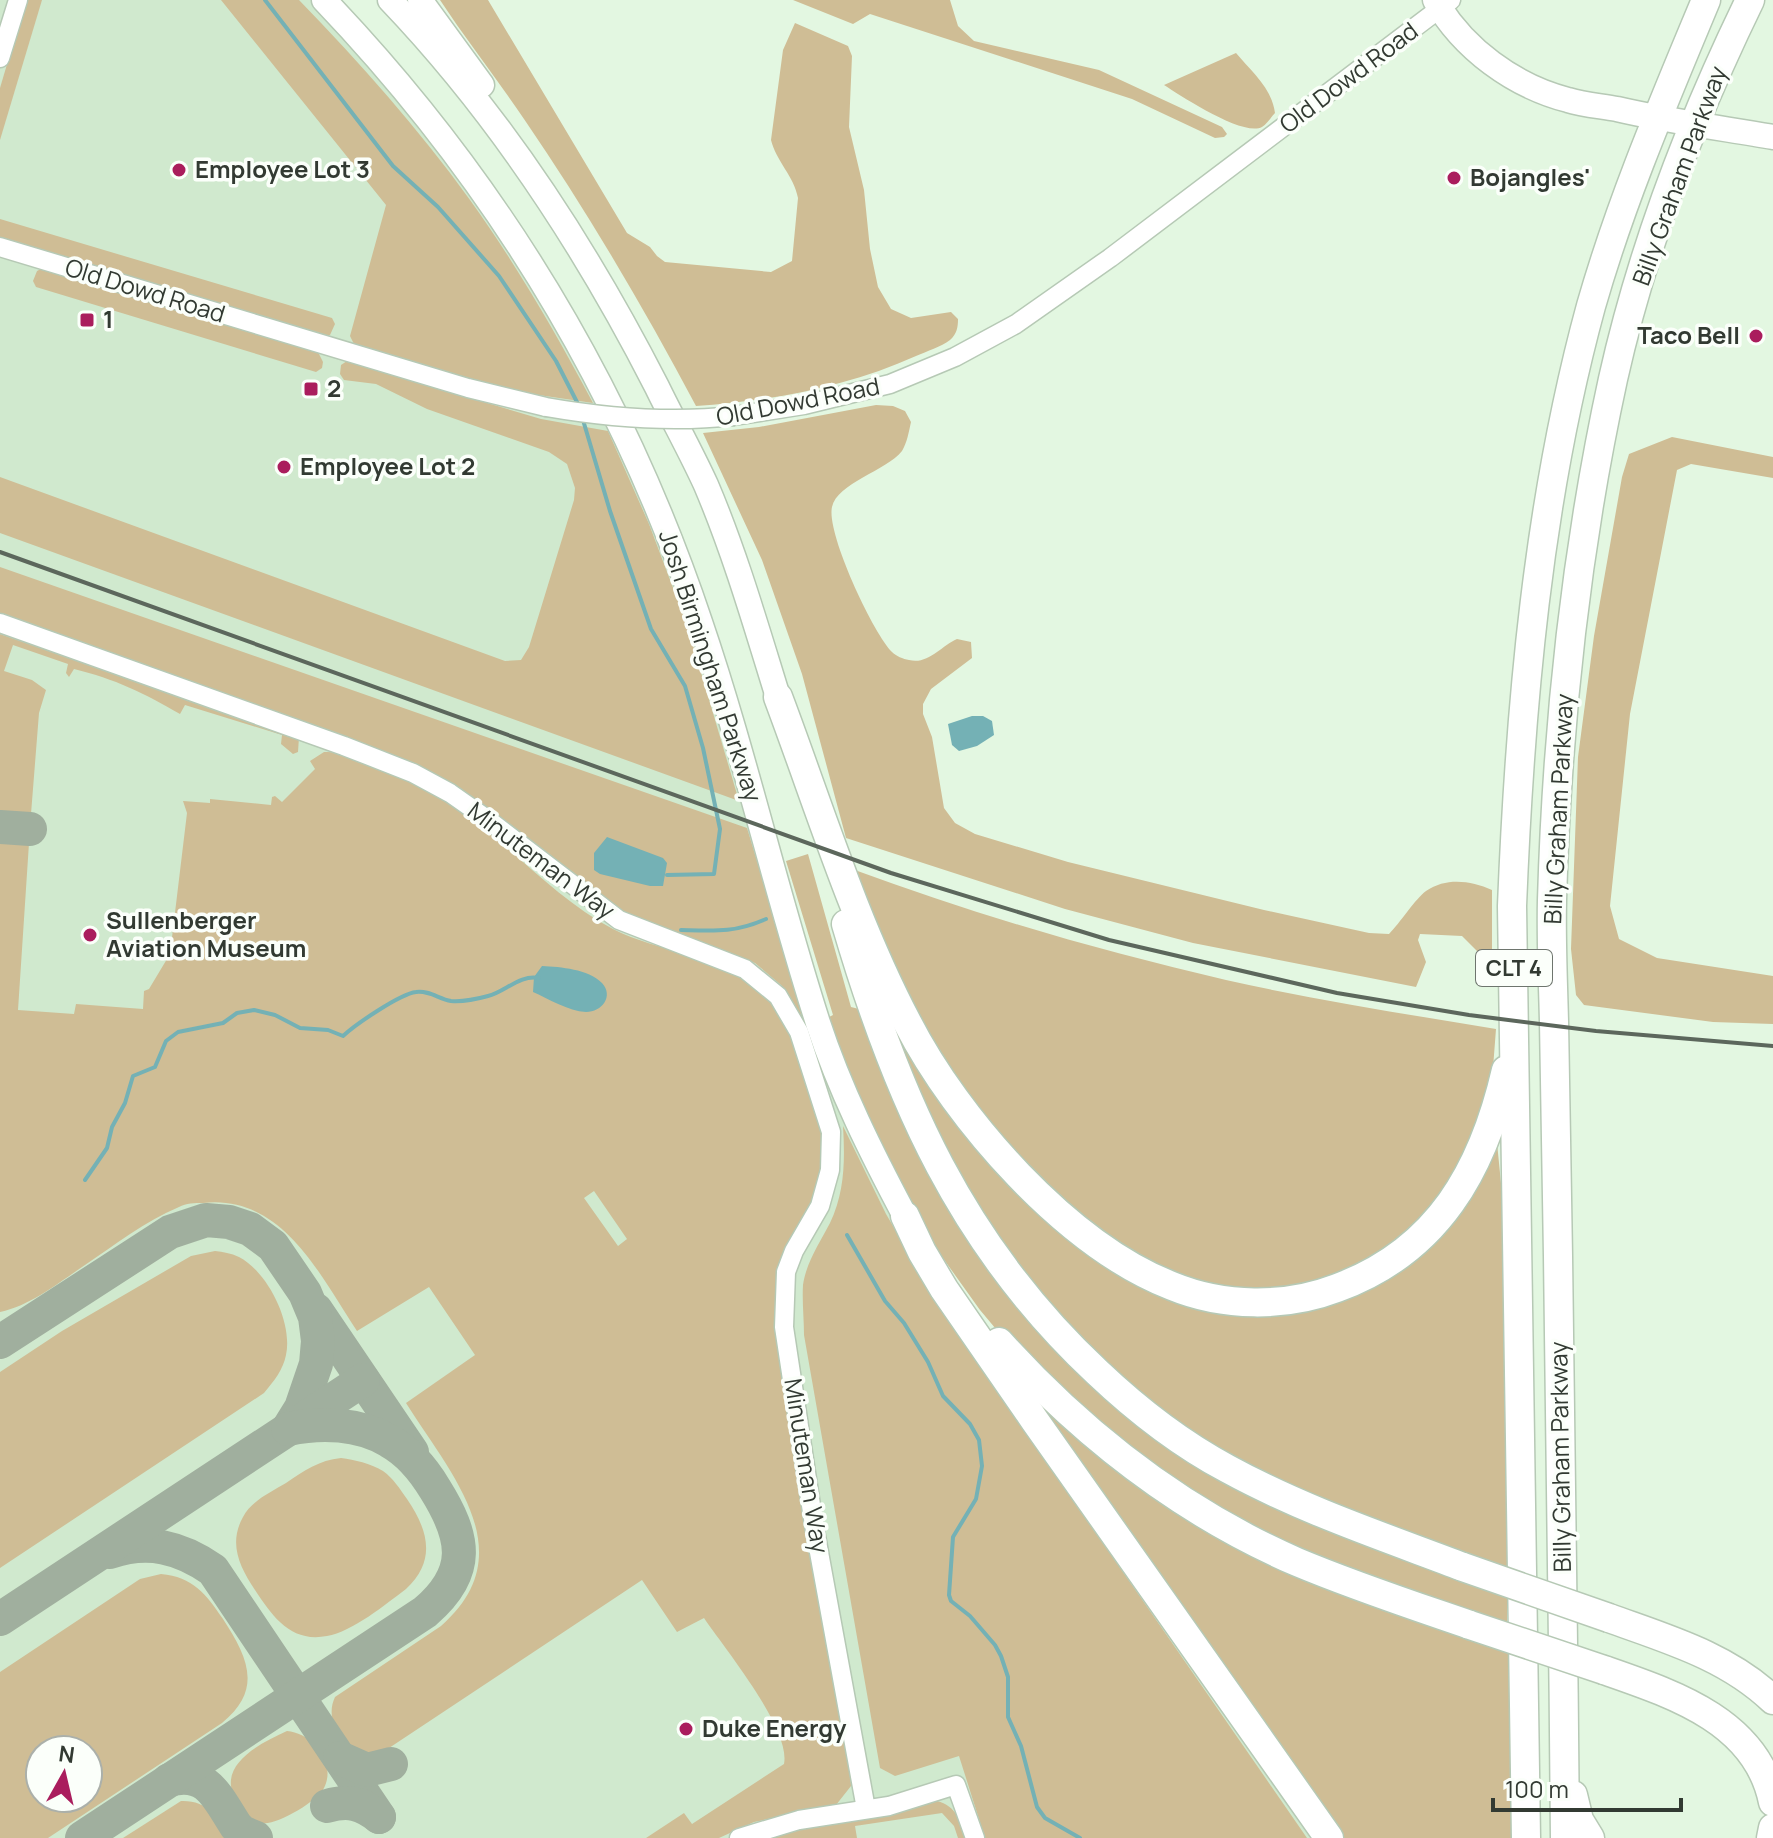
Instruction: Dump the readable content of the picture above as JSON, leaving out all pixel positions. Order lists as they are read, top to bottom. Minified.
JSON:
{"streets":{"highway":["Billy Graham Parkway","CLT 4"],"main road":["Josh Birmingham Parkway"],"street":["Old Dowd Road","Minuteman Way"]},"places":{"other":["Employee Lot 3","Bojangles'","Taco Bell","Employee Lot 2","Sullenberger Aviation Museum","Duke Energy"],"transit":["1","2"]},"scale_bar":"100 m","north":"top"}
